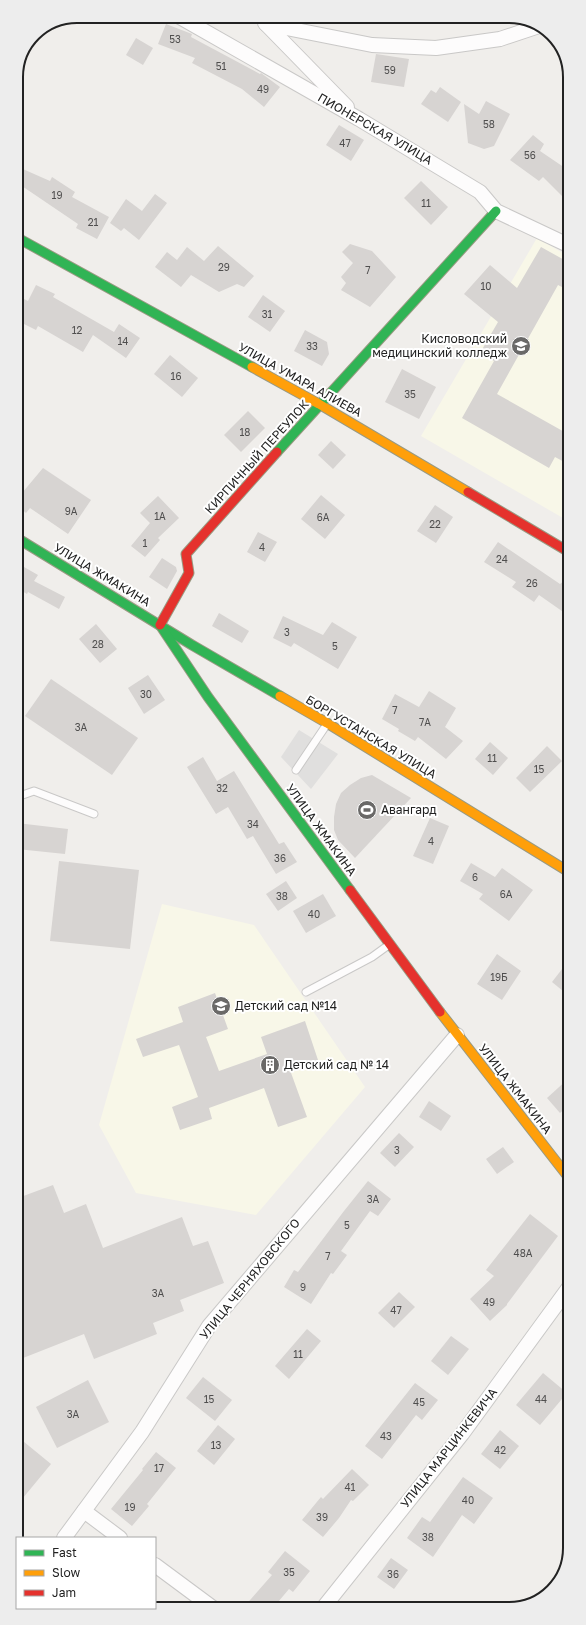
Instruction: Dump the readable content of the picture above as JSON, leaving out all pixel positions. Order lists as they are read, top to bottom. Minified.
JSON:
{"streets":{"street":["ПИОНЕРСКАЯ УЛИЦА","УЛИЦА УМАРА АЛИЕВА","КИРПИЧНЫЙ ПЕРЕУЛОК","УЛИЦА ЖМАКИНА","БОРГУСТАНСКАЯ УЛИЦА","УЛИЦА ЧЕРНЯХОВСКОГО","УЛИЦА МАРЦИНКЕВИЧА"]},"crossings":[["ПИОНЕРСКАЯ УЛИЦА","КИРПИЧНЫЙ ПЕРЕУЛОК"],["УЛИЦА УМАРА АЛИЕВА","КИРПИЧНЫЙ ПЕРЕУЛОК"],["КИРПИЧНЫЙ ПЕРЕУЛОК","УЛИЦА ЖМАКИНА"],["КИРПИЧНЫЙ ПЕРЕУЛОК","БОРГУСТАНСКАЯ УЛИЦА"],["УЛИЦА ЖМАКИНА","БОРГУСТАНСКАЯ УЛИЦА"],["УЛИЦА ЖМАКИНА","УЛИЦА ЧЕРНЯХОВСКОГО"]],"places":{"school or university":["Кисловодский медицинский колледж","Детский сад №14"],"sports":["Авангард"],"building":["Детский сад № 14"]},"house_numbers":["53","51","59","49","58","47","56","19","11","21","29","7","10","31","12","14","33","16","35","18","9А","1А","6А","22","1","4","24","26","3","28","5","30","7","7А","3А","11","15","32","34","4","36","6","6А","38","40","19Б","3","3А","5","48А","7","9","3А","49","47","11","15","44","45","3А","43","13","42","17","41","40","19","39","38","35","36"],"legend":["Fast","Slow","Jam"]}
